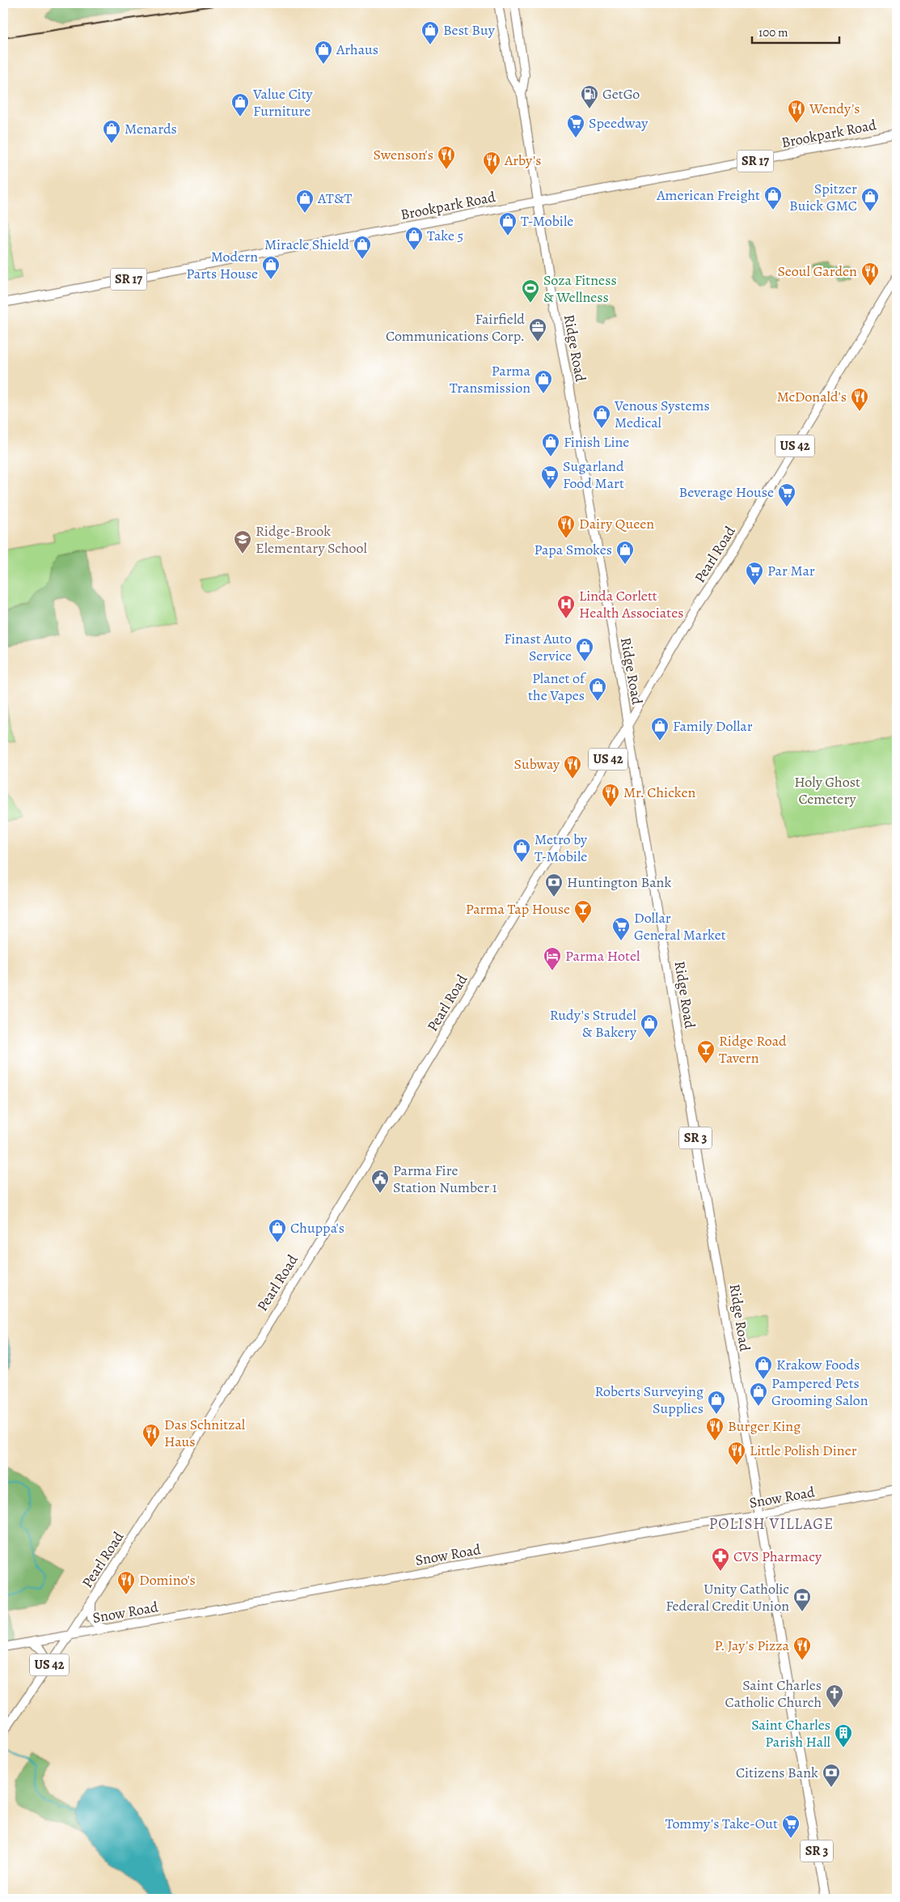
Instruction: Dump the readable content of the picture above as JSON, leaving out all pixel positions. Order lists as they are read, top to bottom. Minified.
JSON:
{"streets":{"main road":["Brookpark Road","SR 17","Ridge Road","US 42","Pearl Road","SR 3","Snow Road"]},"crossings":[["Brookpark Road","Ridge Road"],["Ridge Road","Pearl Road"],["Ridge Road","Snow Road"],["Pearl Road","Snow Road"]],"districts":["POLISH VILLAGE"],"parks":["Holy Ghost Cemetery"],"places":{"shop":["Best Buy","Arhaus","Value City Furniture","Menards","American Freight","Spitzer Buick GMC","AT&T","T-Mobile","Take 5","Miracle Shield","Modern Parts House","Parma Transmission","Venous Systems Medical","Finish Line","Papa Smokes","Finast Auto Service","Planet of the Vapes","Family Dollar","Metro by T-Mobile","Rudy's Strudel & Bakery","Chuppa's","Krakow Foods","Pampered Pets Grooming Salon","Roberts Surveying Supplies"],"fuel station":["GetGo"],"restaurant":["Wendy's","Swenson's","Arby's","Seoul Garden","McDonald's","Dairy Queen","Subway","Mr. Chicken","Burger King","Das Schnitzal Haus","Little Polish Diner","Domino's","P. Jay's Pizza"],"supermarket":["Speedway","Sugarland Food Mart","Beverage House","Par Mar","Dollar General Market","Tommy's Take-Out"],"sports":["Soza Fitness & Wellness"],"office":["Fairfield Communications Corp."],"school or university":["Ridge-Brook Elementary School"],"hospital":["Linda Corlett Health Associates"],"bank":["Huntington Bank","Unity Catholic Federal Credit Union","Citizens Bank"],"bar":["Parma Tap House","Ridge Road Tavern"],"hotel":["Parma Hotel"],"public building":["Parma Fire Station Number 1"],"pharmacy":["CVS Pharmacy"],"church":["Saint Charles Catholic Church"],"building":["Saint Charles Parish Hall"]},"scale_bar":"100 m"}
